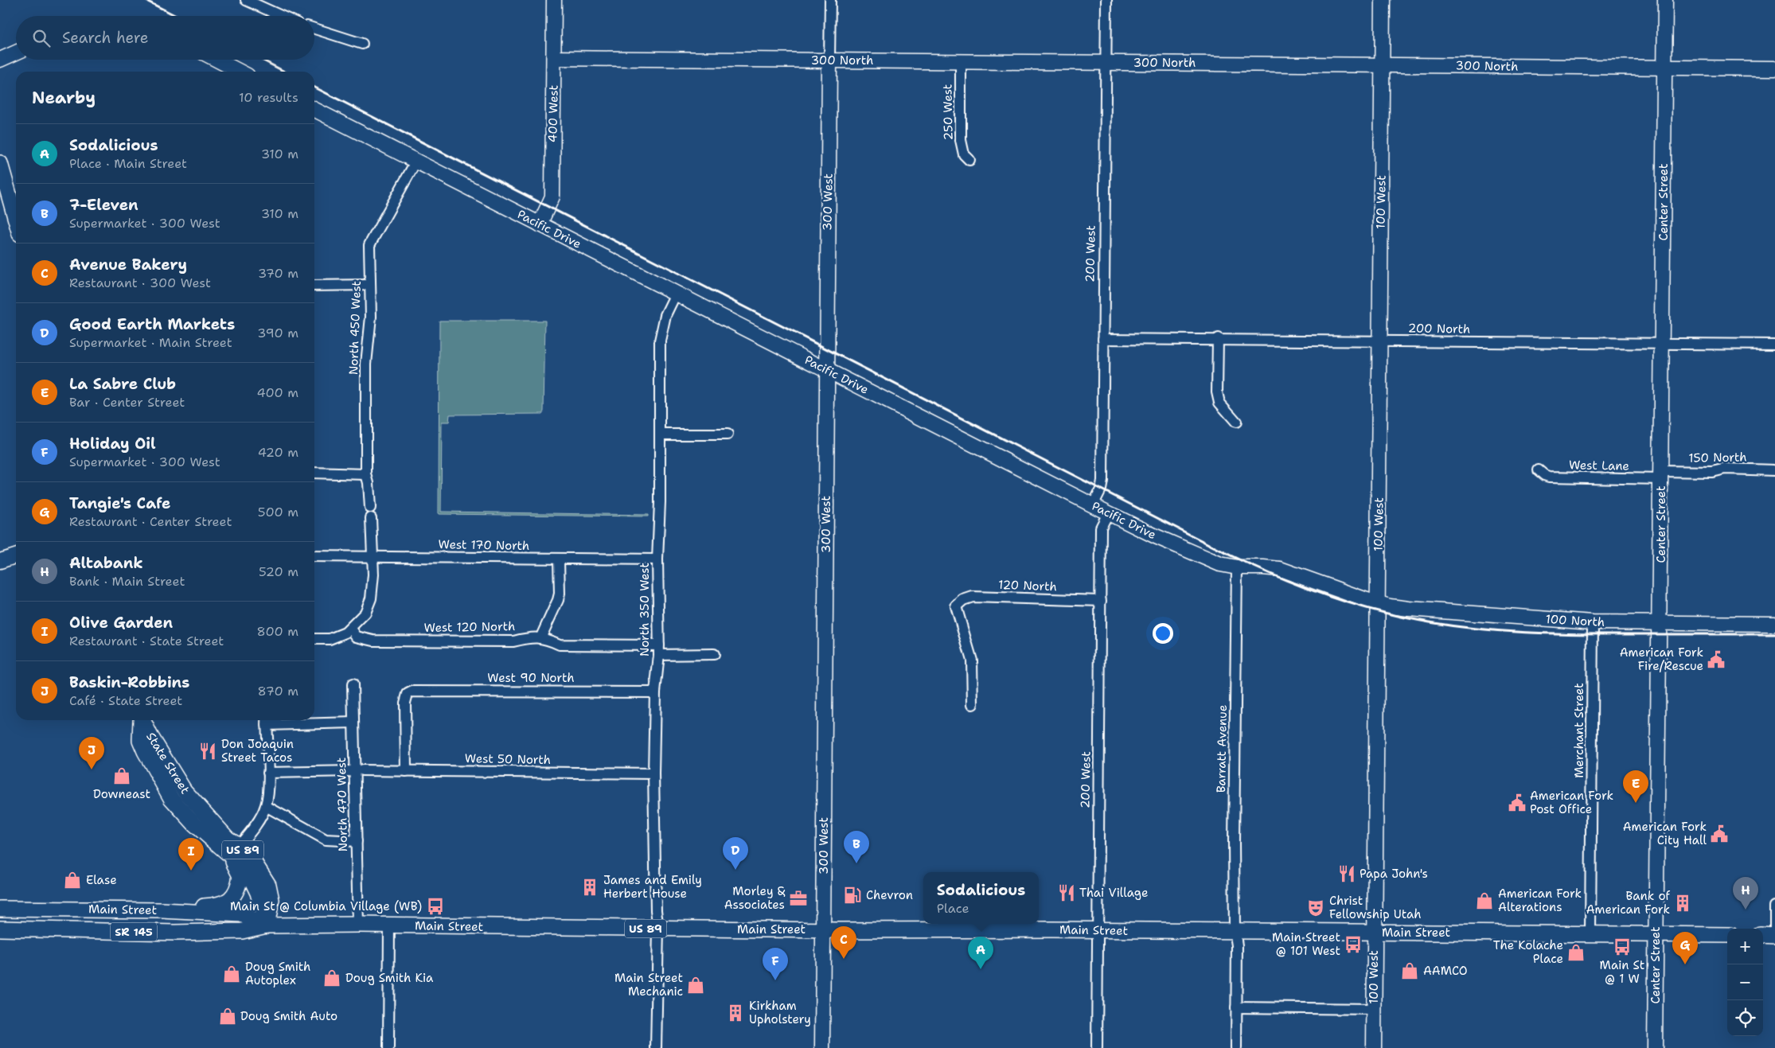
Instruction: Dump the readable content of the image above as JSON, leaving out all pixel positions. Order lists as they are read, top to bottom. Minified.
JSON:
{"streets":{"main road":["State Street","US 89","Main Street","SR 145"],"street":["300 North","250 West","400 West","300 West","100 West","Center Street","Pacific Drive","200 West","North 450 West","200 North","150 North","West Lane","West 170 North","120 North","North 350 West","100 North","West 120 North","West 90 North","Merchant Street","Barratt Avenue","West 50 North","North 470 West"]},"crossings":[["300 North","250 West"],["300 North","400 West"],["300 North","300 West"],["300 North","100 West"],["300 North","Center Street"],["300 North","200 West"],["400 West","Pacific Drive"],["300 West","Pacific Drive"],["300 West","Main Street"],["100 West","Pacific Drive"],["100 West","200 North"],["100 West","100 North"],["100 West","Main Street"],["Center Street","200 North"],["Center Street","150 North"],["Center Street","West Lane"],["Center Street","100 North"],["Center Street","Main Street"],["Pacific Drive","200 West"],["Pacific Drive","North 450 West"],["Pacific Drive","North 350 West"],["Pacific Drive","100 North"],["Pacific Drive","Barratt Avenue"],["200 West","200 North"],["200 West","120 North"],["200 West","Main Street"],["North 450 West","West 170 North"],["North 450 West","West 120 North"],["150 North","West Lane"],["West 170 North","North 350 West"],["North 350 West","West 120 North"],["North 350 West","West 90 North"],["North 350 West","West 50 North"],["North 350 West","Main Street"],["100 North","Merchant Street"],["West 90 North","West 50 North"],["Merchant Street","Main Street"],["Barratt Avenue","Main Street"],["West 50 North","North 470 West"],["State Street","Main Street"],["North 470 West","Main Street"]],"places":{"public building":["American Fork Fire/Rescue","American Fork Post Office","American Fork City Hall"],"restaurant":["Don Joaquin Street Tacos","Papa John's","Thai Village"],"shop":["Downeast","Elase","American Fork Alterations","The Kolache Place","AAMCO","Doug Smith Autoplex","Doug Smith Kia","Main Street Mechanic","Doug Smith Auto"],"building":["James and Emily Herbert House","Bank of American Fork","Kirkham Upholstery"],"fuel station":["Chevron"],"office":["Morley & Associates"],"bus stop":["Main St @ Columbia Village (WB)","Main Street @ 101 West","Main St @ 1 W"],"theatre":["Christ Fellowship Utah"]},"page":{"search":"Search here","heading":["Nearby","10 results"],"list":[{"mark":"A","name":"Sodalicious","note":"Place · Main Street","value":"310 m"},{"mark":"B","name":"7-Eleven","note":"Supermarket · 300 West","value":"310 m"},{"mark":"C","name":"Avenue Bakery","note":"Restaurant · 300 West","value":"370 m"},{"mark":"D","name":"Good Earth Markets","note":"Supermarket · Main Street","value":"390 m"},{"mark":"E","name":"La Sabre Club","note":"Bar · Center Street","value":"400 m"},{"mark":"F","name":"Holiday Oil","note":"Supermarket · 300 West","value":"420 m"},{"mark":"G","name":"Tangie's Cafe","note":"Restaurant · Center Street","value":"500 m"},{"mark":"H","name":"Altabank","note":"Bank · Main Street","value":"520 m"},{"mark":"I","name":"Olive Garden","note":"Restaurant · State Street","value":"800 m"},{"mark":"J","name":"Baskin-Robbins","note":"Café · State Street","value":"870 m"}],"pins":["J","E","B","D","I","H","C","G","A","F"],"popup":["Sodalicious","Place"],"map_buttons":["+","−"]}}
